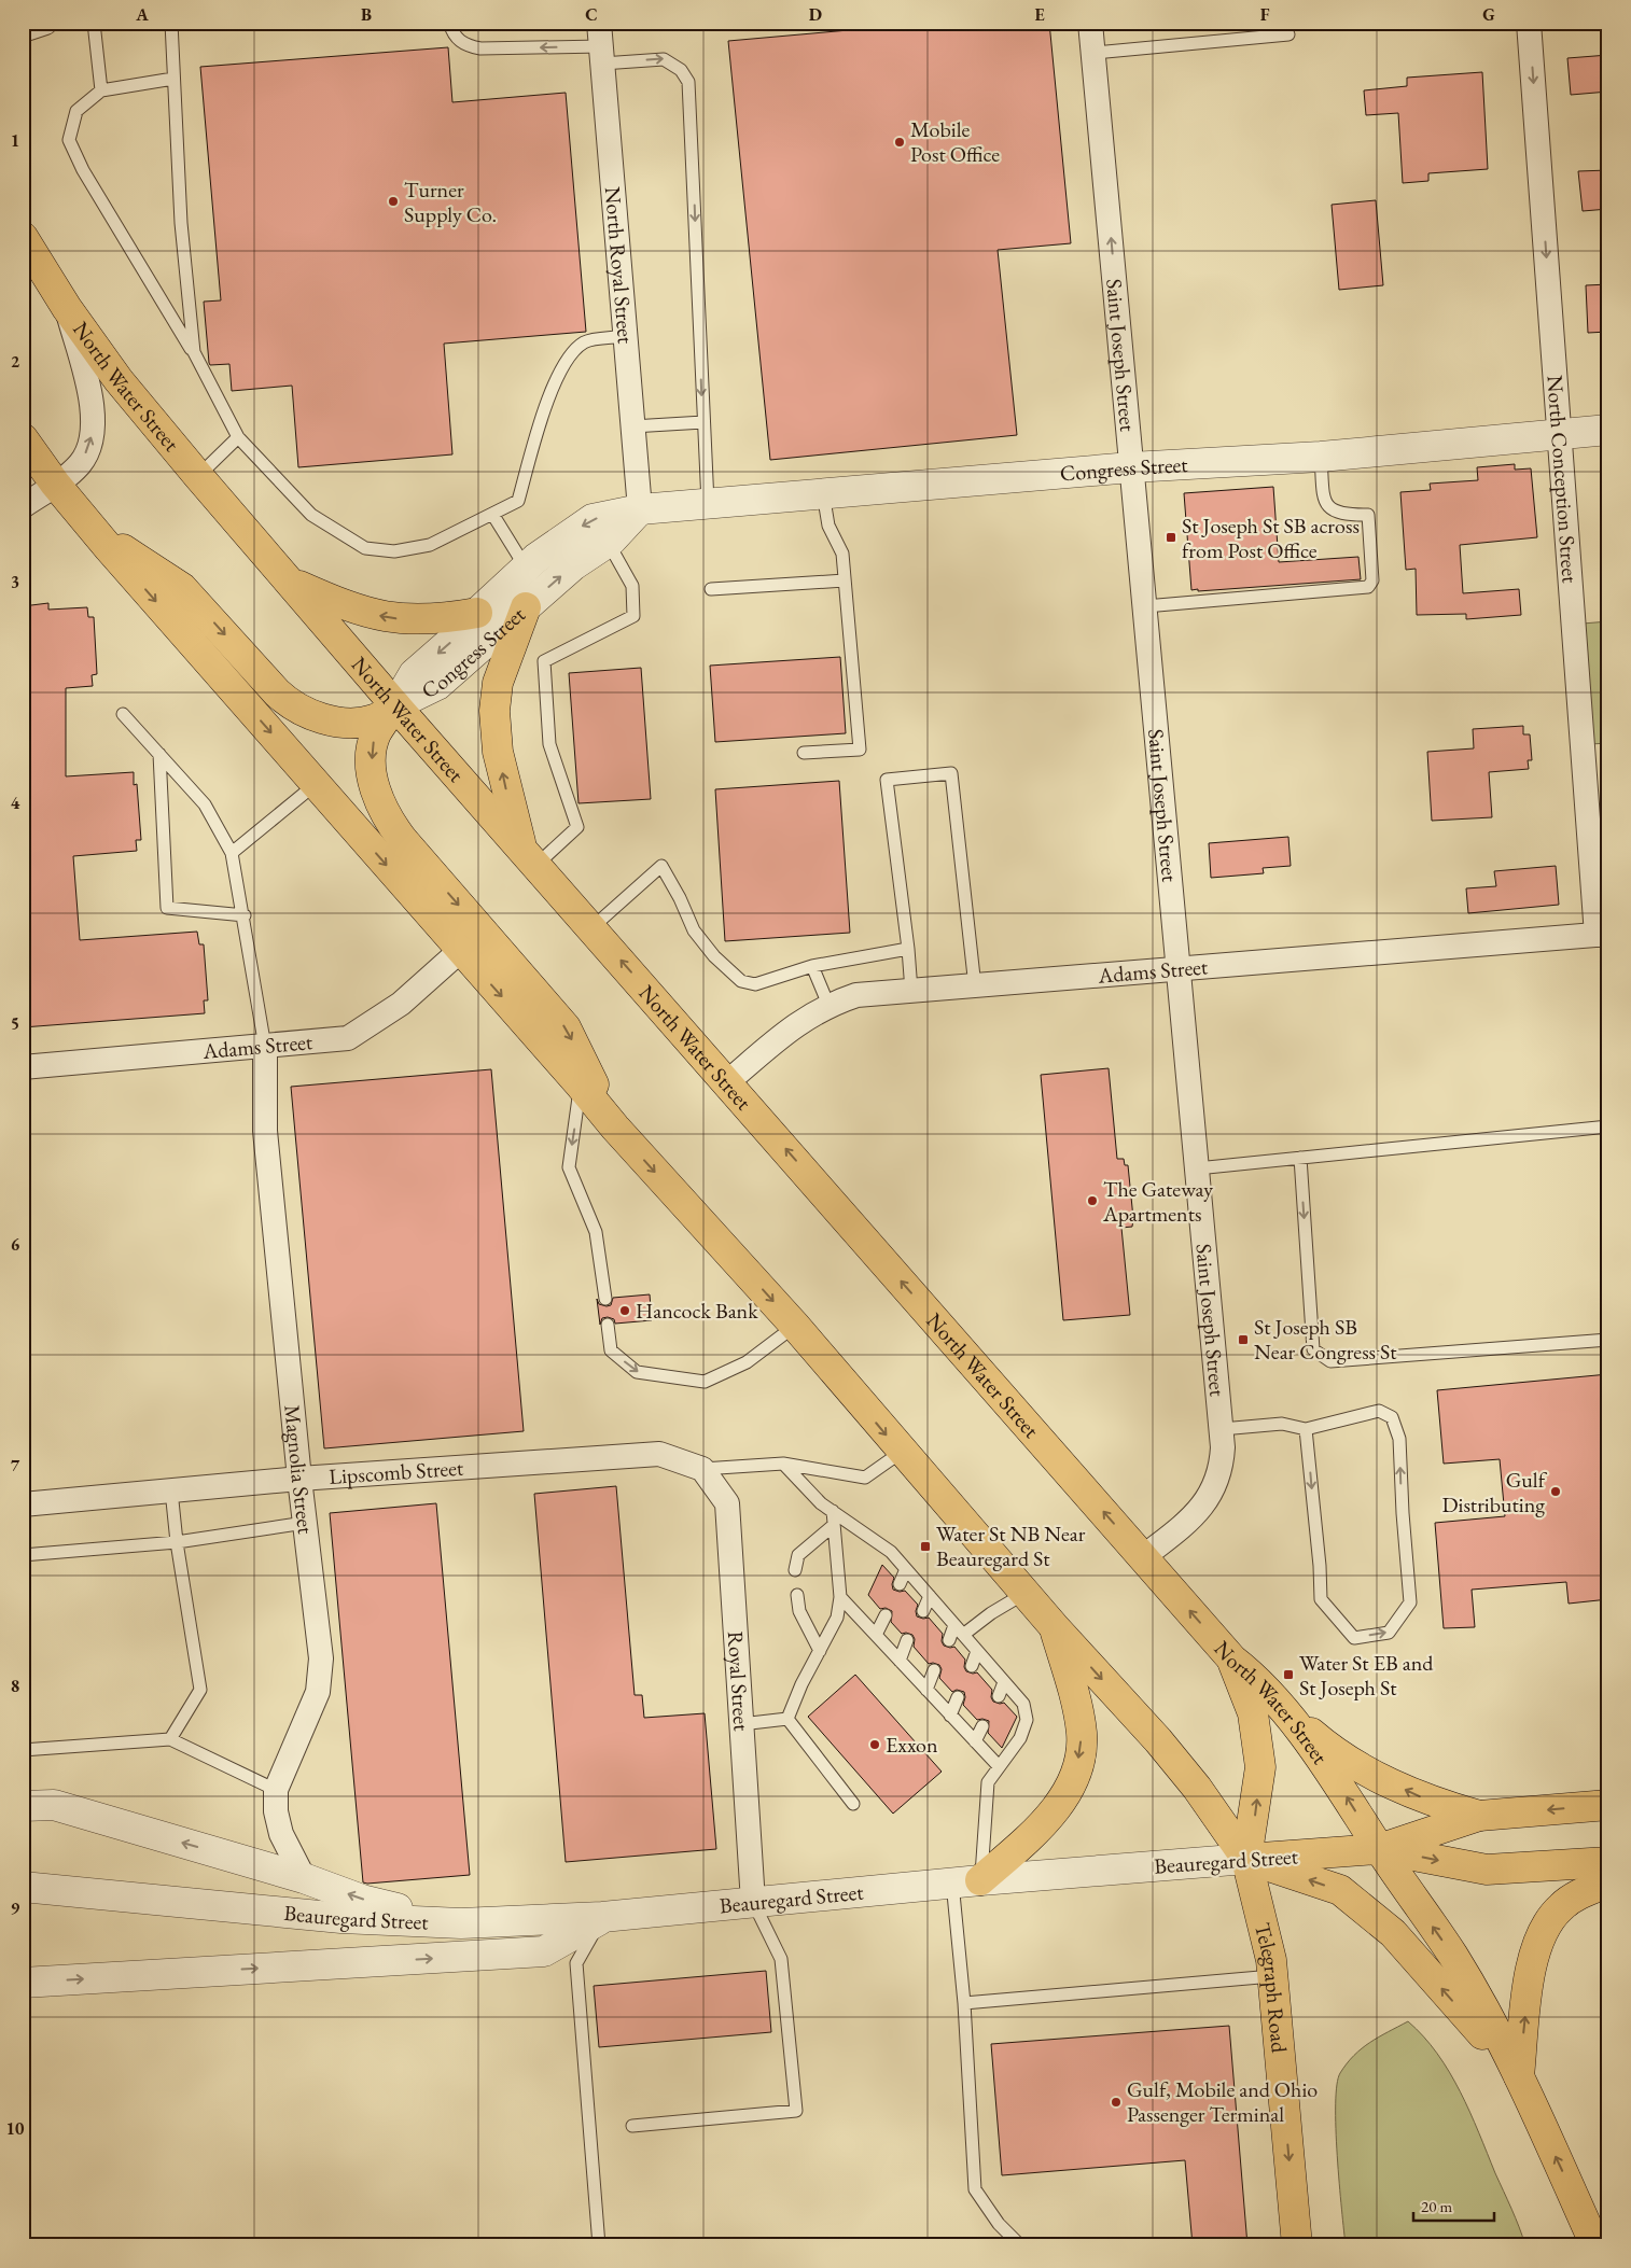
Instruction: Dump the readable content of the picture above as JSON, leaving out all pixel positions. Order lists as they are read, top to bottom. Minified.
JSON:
{"streets":{"main road":["North Water Street","Beauregard Street","Telegraph Road"],"street":["North Royal Street","Saint Joseph Street","Congress Street","North Conception Street","Adams Street","Magnolia Street","Lipscomb Street","Royal Street"]},"crossings":[["North Royal Street","Congress Street"],["Saint Joseph Street","North Water Street"],["Saint Joseph Street","Congress Street"],["Saint Joseph Street","Adams Street"],["North Water Street","Congress Street"],["North Water Street","Adams Street"],["North Water Street","Beauregard Street"],["Congress Street","North Conception Street"],["North Conception Street","Adams Street"],["Adams Street","Magnolia Street"],["Magnolia Street","Lipscomb Street"],["Lipscomb Street","Royal Street"],["Royal Street","Beauregard Street"],["Beauregard Street","Telegraph Road"]],"one_way":["North Conception Street"],"places":{"other":["Mobile Post Office","Turner Supply Co.","The Gateway Apartments","Hancock Bank","Gulf Distributing","Exxon","Gulf, Mobile and Ohio Passenger Terminal"],"transit":["St Joseph St SB across from Post Office","St Joseph SB Near Congress St","Water St NB Near Beauregard St","Water St EB and St Joseph St"]},"scale_bar":"20 m","grid":{"columns":["A","B","C","D","E","F","G"],"rows":["1","2","3","4","5","6","7","8","9","10"]}}
